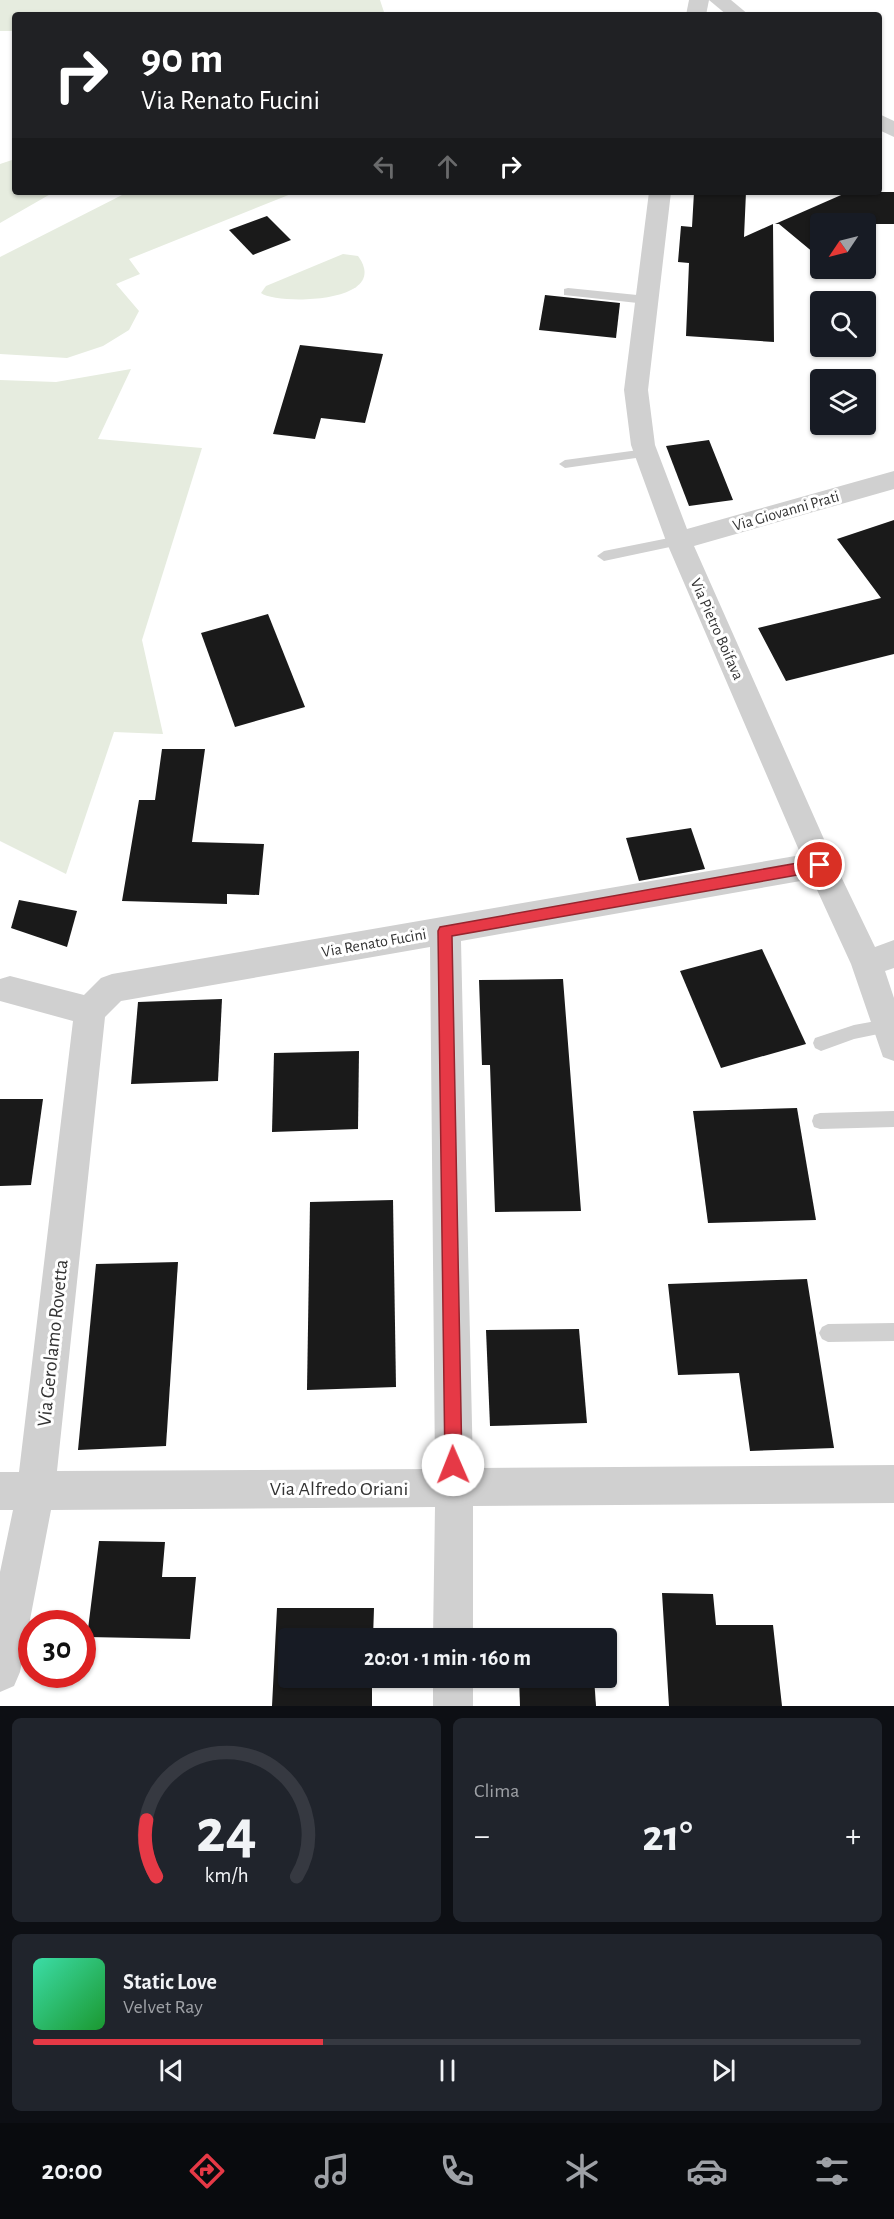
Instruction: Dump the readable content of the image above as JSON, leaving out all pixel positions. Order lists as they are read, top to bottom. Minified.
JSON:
{"streets":{"street":["Via Giovanni Prati","Via Pietro Boifava","Via Renato Fucini","Via Gerolamo Rovetta","Via Alfredo Oriani"]},"crossings":[["Via Giovanni Prati","Via Pietro Boifava"],["Via Pietro Boifava","Via Renato Fucini"],["Via Renato Fucini","Via Gerolamo Rovetta"],["Via Gerolamo Rovetta","Via Alfredo Oriani"]],"north":"bottom left","page":{"turn":["90 m","Via Renato Fucini"],"limit":"30","trip":"20:01 · 1 min · 160 m","tile":"Clima","heat":["−","21°","+"],"song":["Static Love","Velvet Ray"],"tabs":"20:00","gauge":["24","km/h"]}}
